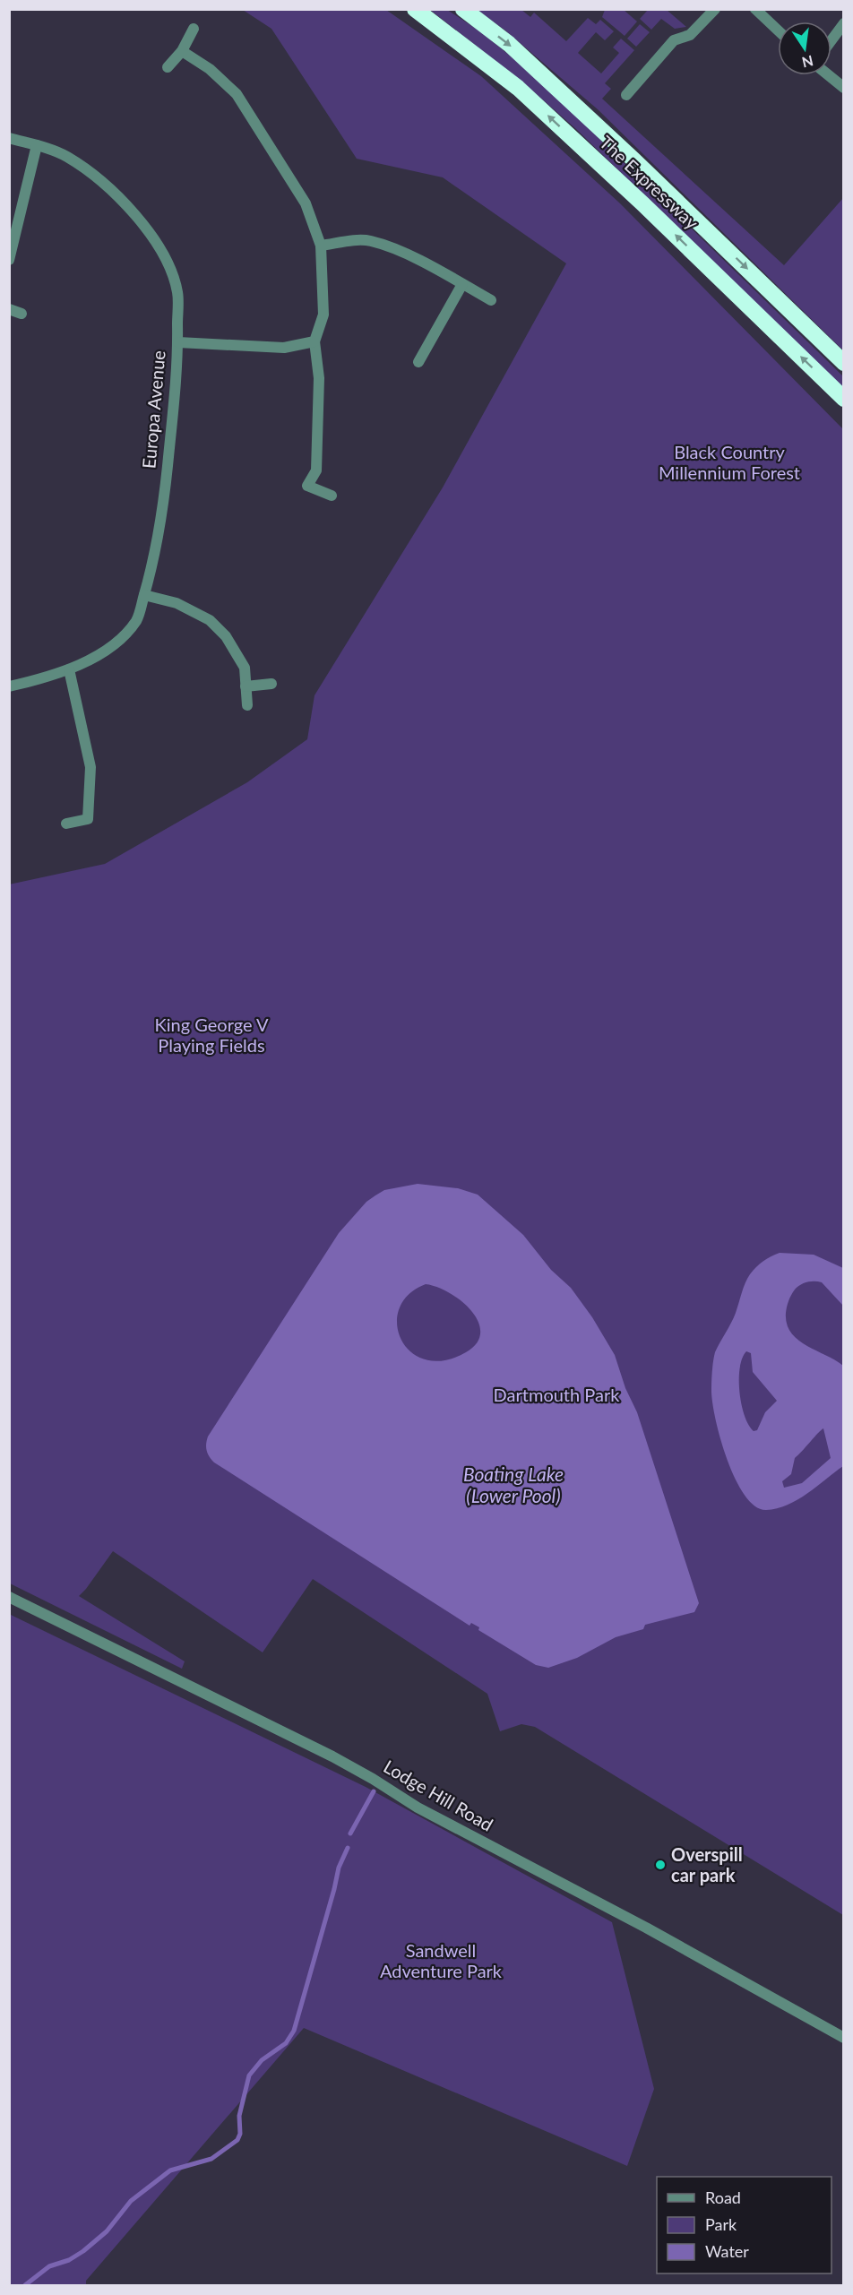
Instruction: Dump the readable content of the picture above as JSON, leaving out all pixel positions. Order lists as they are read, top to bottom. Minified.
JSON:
{"streets":{"highway":["The Expressway"],"street":["Europa Avenue","Lodge Hill Road"]},"water":["Boating Lake (Lower Pool)"],"parks":["Black Country Millennium Forest","King George V Playing Fields","Dartmouth Park","Sandwell Adventure Park"],"places":["Overspill car park"],"legend":["Road","Park","Water"],"north":"bottom"}
